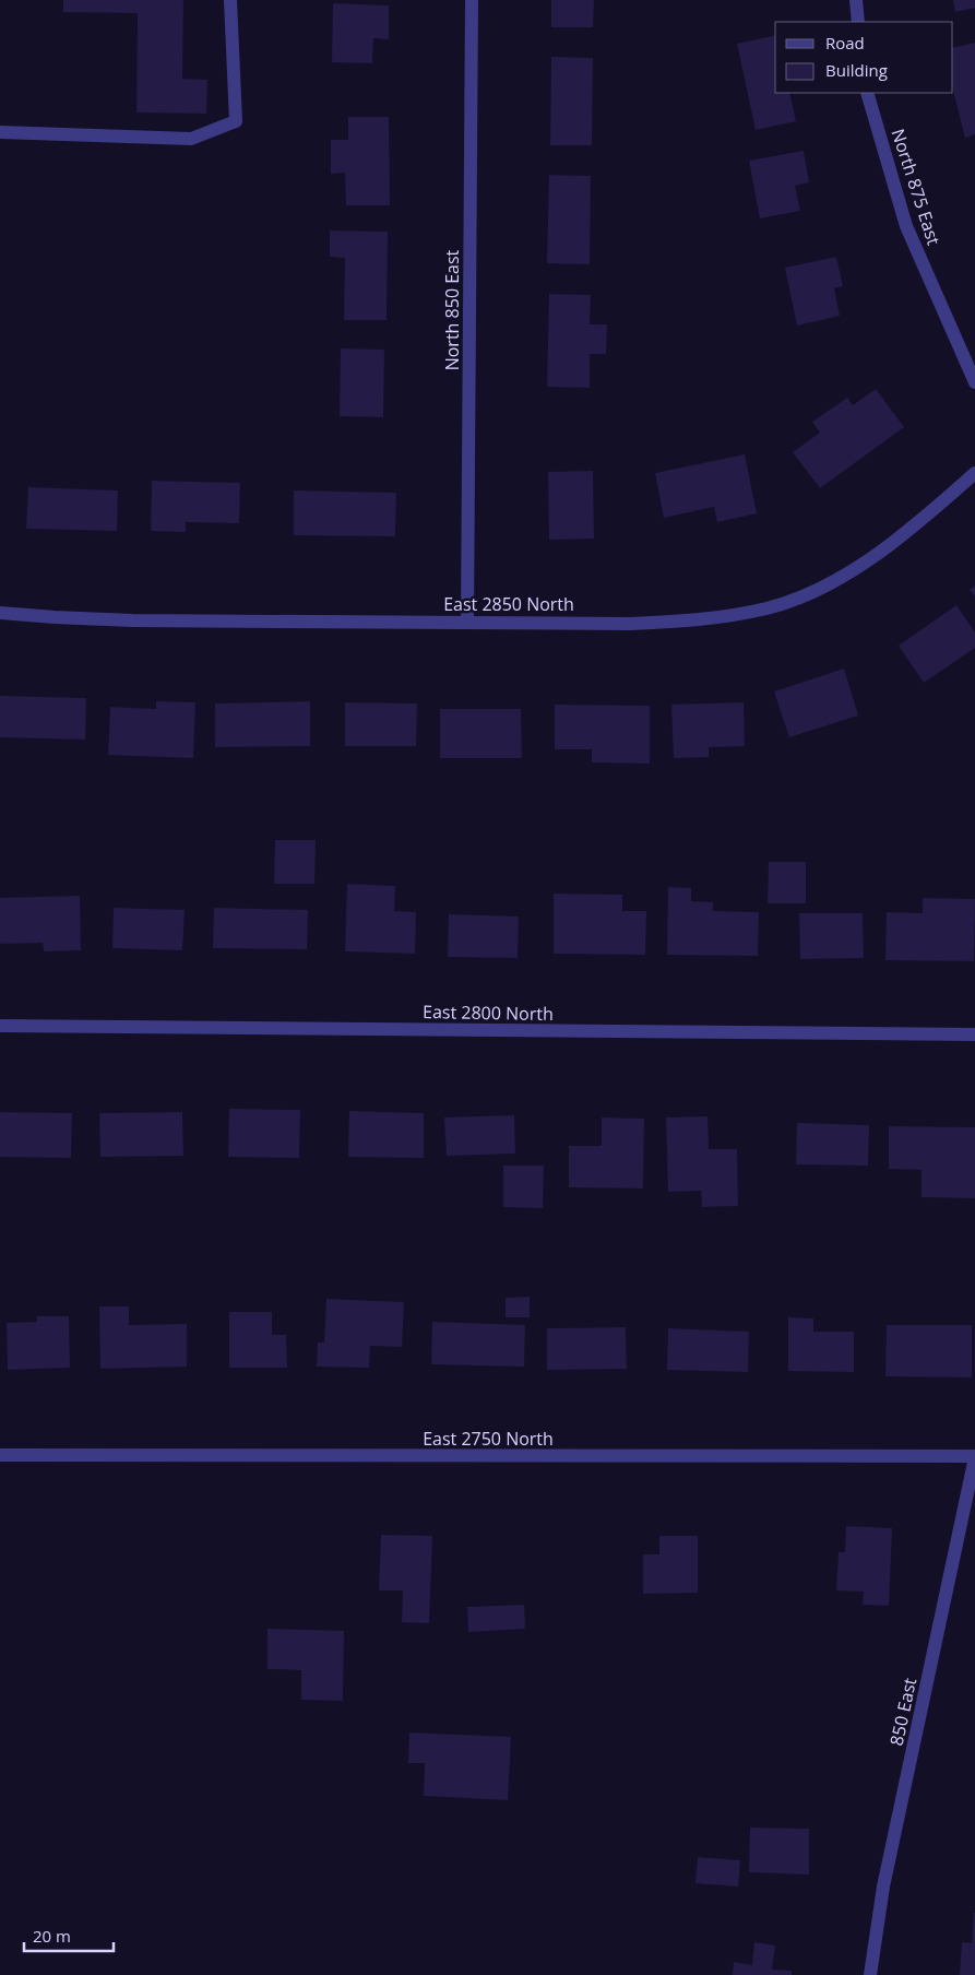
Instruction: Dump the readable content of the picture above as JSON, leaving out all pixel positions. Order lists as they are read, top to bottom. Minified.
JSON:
{"streets":{"street":["North 875 East","North 850 East","East 2850 North","East 2800 North","East 2750 North","850 East"]},"crossings":[["North 850 East","East 2850 North"],["East 2750 North","850 East"]],"legend":["Road","Building"],"scale_bar":"20 m"}
